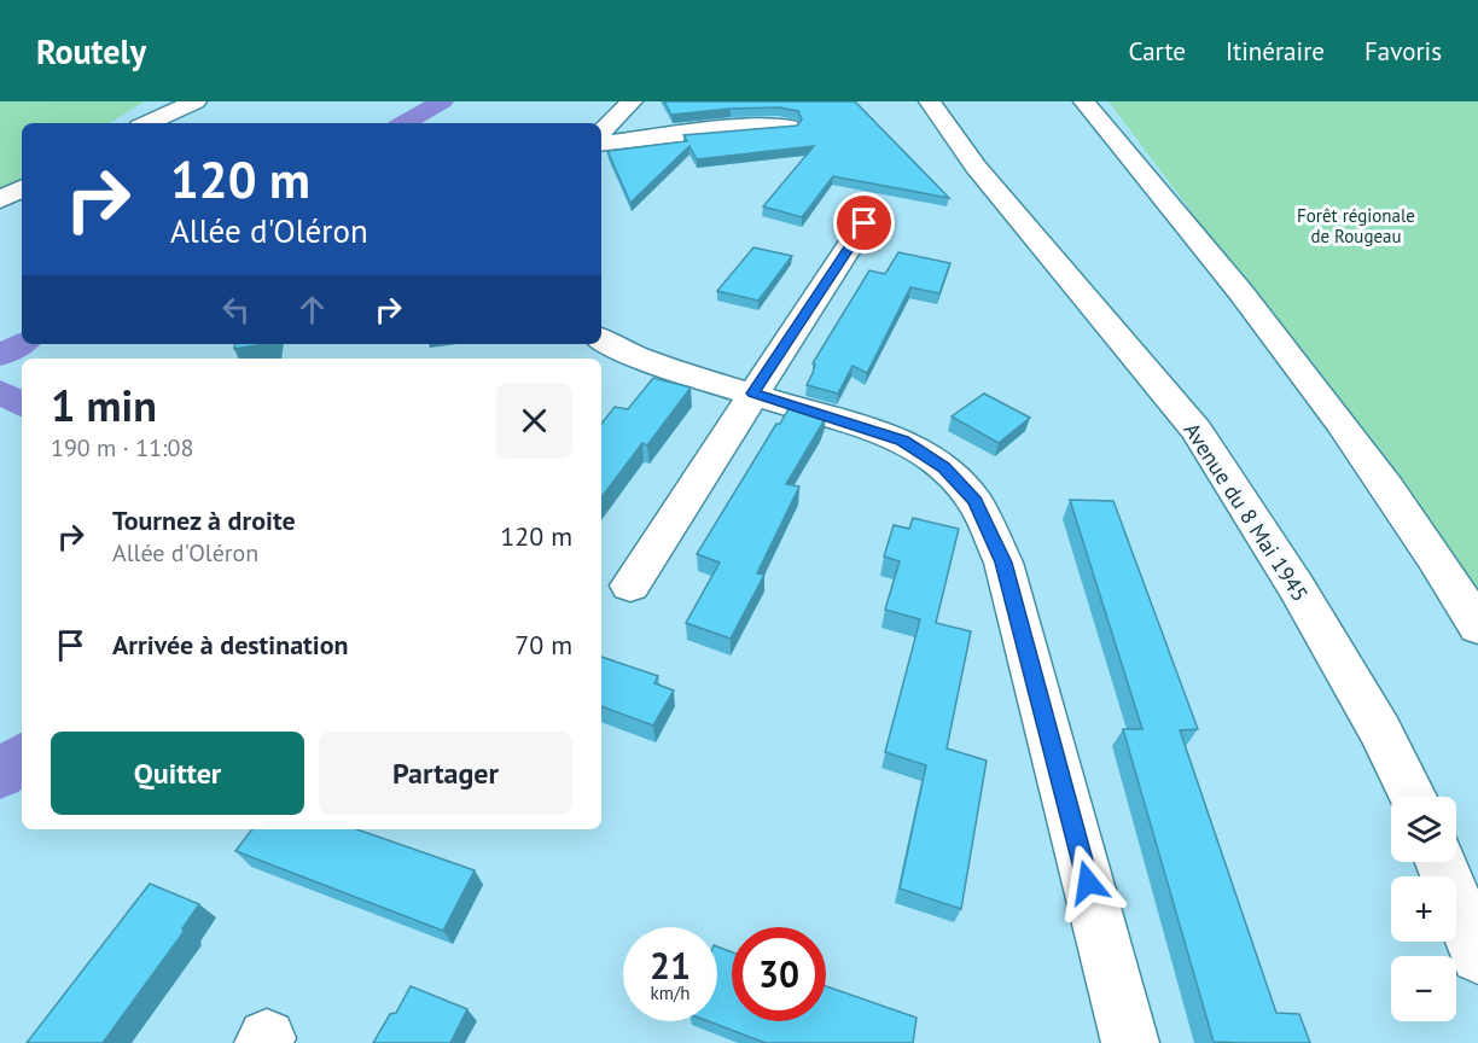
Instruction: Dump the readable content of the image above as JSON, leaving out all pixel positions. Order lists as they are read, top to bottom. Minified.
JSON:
{"streets":{"main road":["Avenue du 8 Mai 1945"]},"parks":["Forêt régionale de Rougeau"],"page":{"header":"Routely","nav":["Carte","Itinéraire","Favoris"],"turn":["120 m","Allée d'Oléron"],"heading":["1 min","190 m · 11:08"],"list":[{"name":"Tournez à droite","note":"Allée d'Oléron","value":"120 m"},{"name":"Arrivée à destination","value":"70 m"}],"buttons":["Quitter","Partager"],"map_buttons":["+","−"],"speed":"21 km/h","limit":"30"}}
